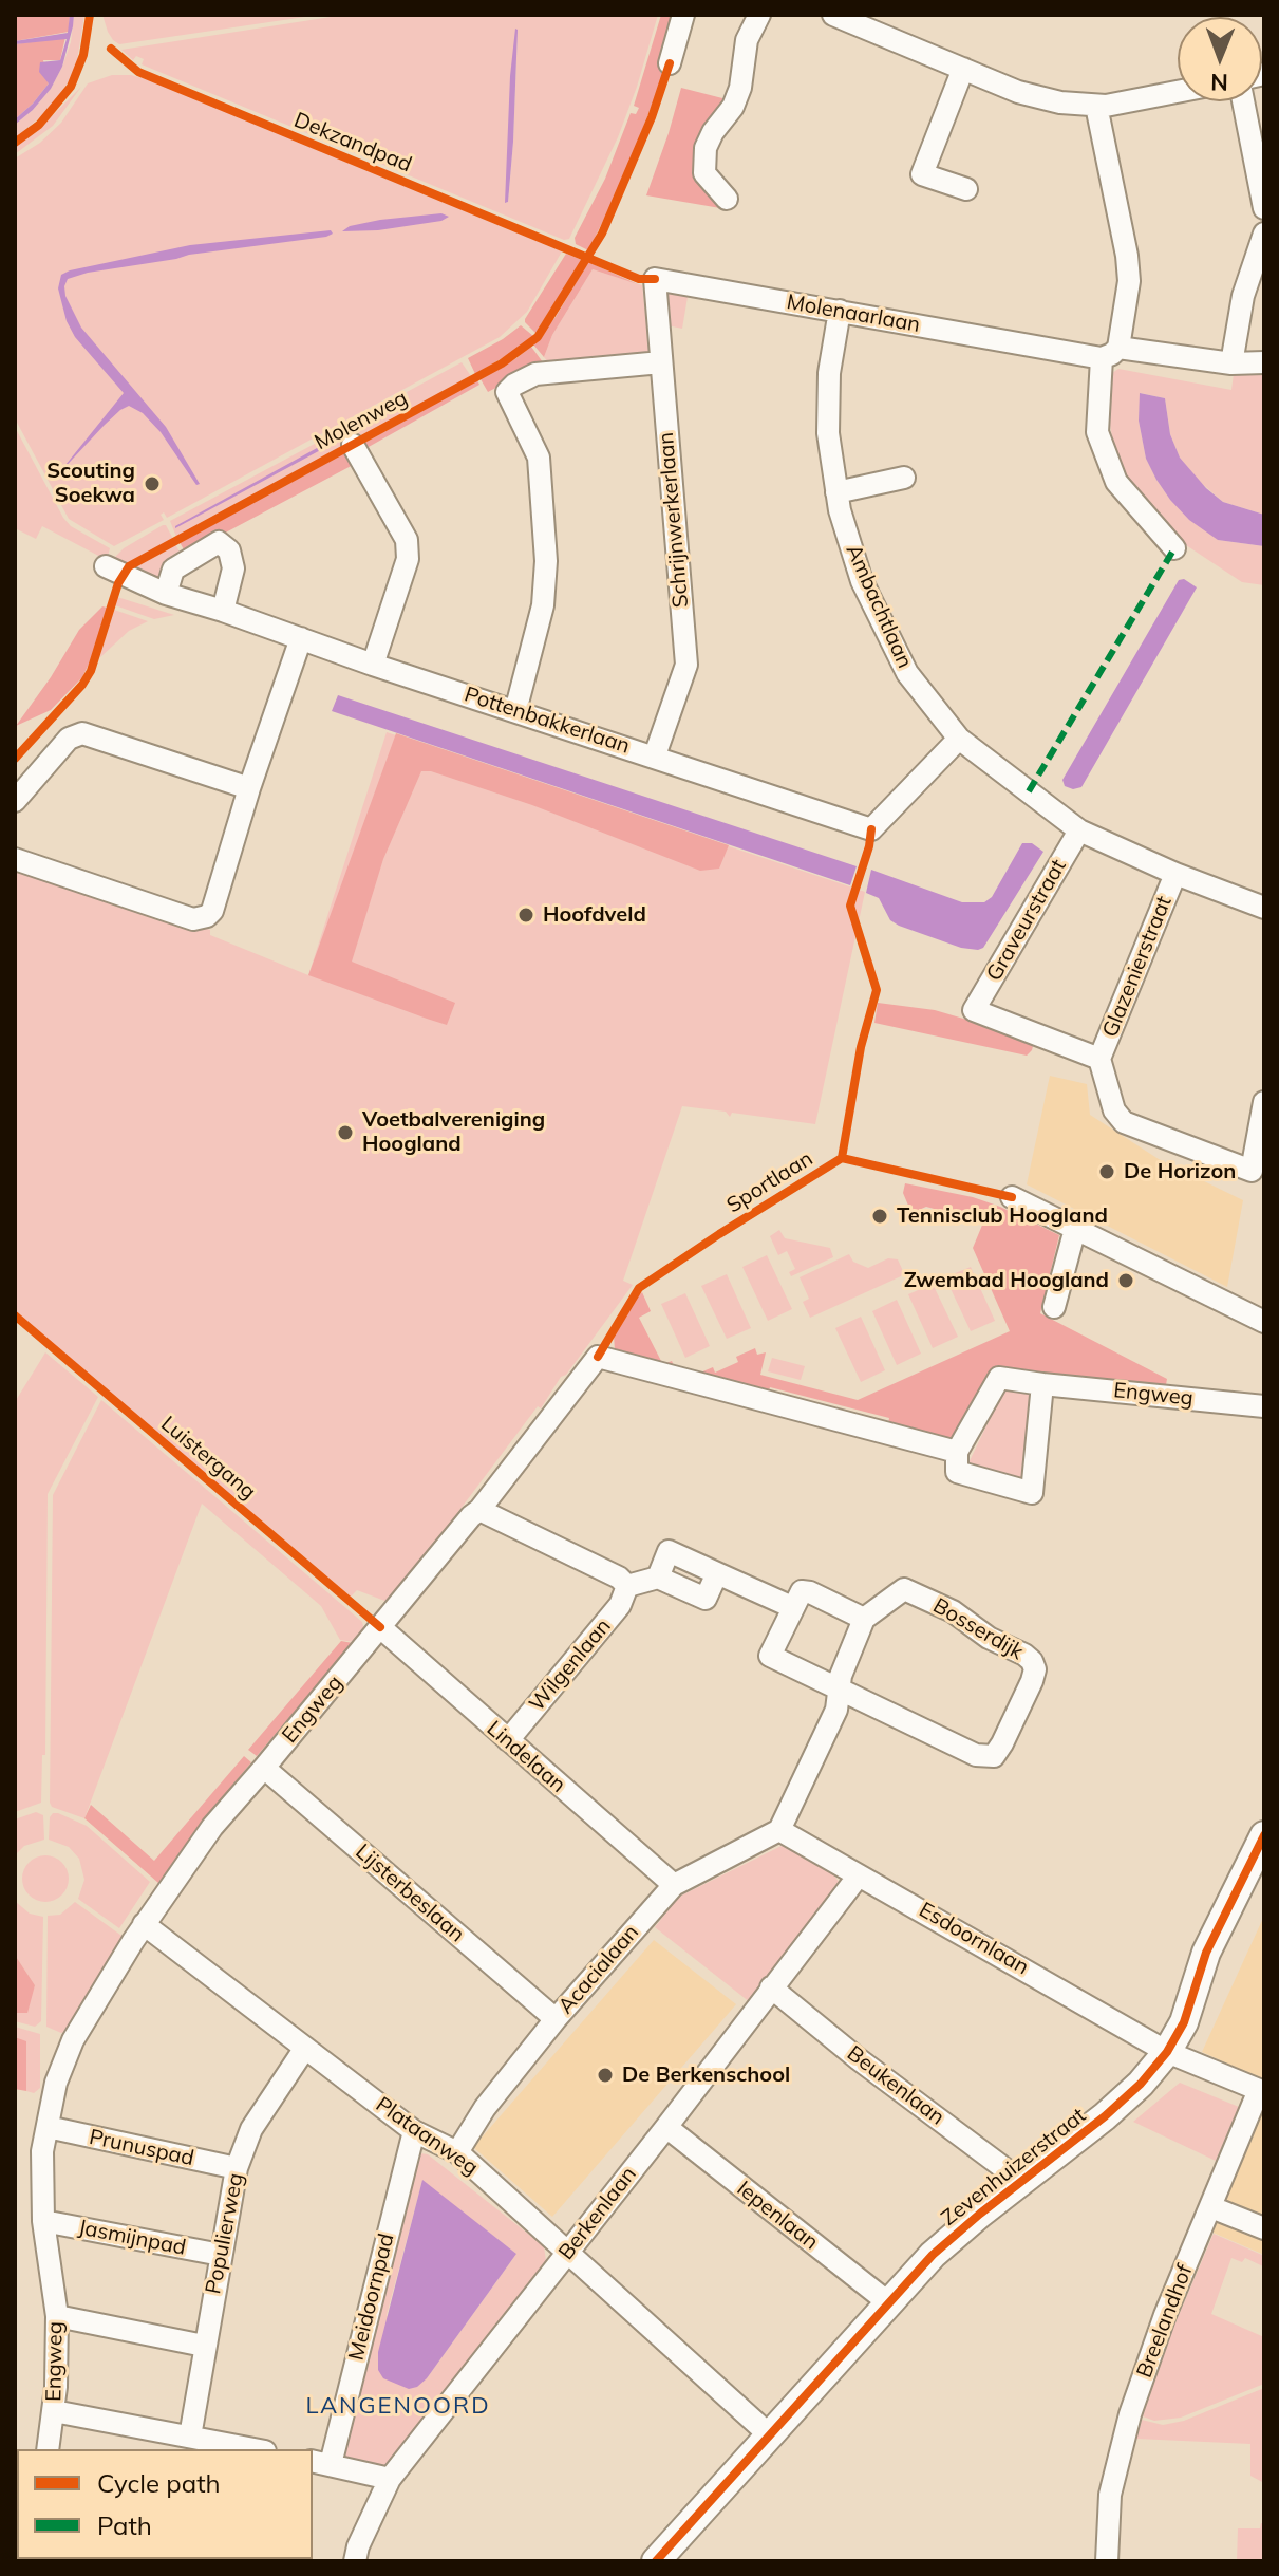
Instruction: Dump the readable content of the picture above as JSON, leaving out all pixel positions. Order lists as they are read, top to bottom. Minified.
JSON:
{"streets":{"street":["Molenaarlaan","Schrijnwerkerlaan","Ambachtlaan","Pottenbakkerlaan","Graveurstraat","Glazenierstraat","Engweg","Bosserdijk","Wilgenlaan","Lindelaan","Lijsterbeslaan","Esdoornlaan","Acacialaan","Beukenlaan","Plataanweg","Prunuspad","Zevenhuizerstraat","Berkenlaan","Iepenlaan","Populierweg","Jasmijnpad","Meidoornpad","Breelandhof"],"cycle path":["Dekzandpad","Molenweg","Sportlaan","Luistergang"]},"crossings":[["Molenaarlaan","Schrijnwerkerlaan"],["Molenaarlaan","Ambachtlaan"],["Schrijnwerkerlaan","Pottenbakkerlaan"],["Ambachtlaan","Pottenbakkerlaan"],["Ambachtlaan","Graveurstraat"],["Ambachtlaan","Glazenierstraat"],["Graveurstraat","Glazenierstraat"],["Engweg","Lindelaan"],["Engweg","Lijsterbeslaan"],["Engweg","Plataanweg"],["Engweg","Prunuspad"],["Engweg","Jasmijnpad"],["Wilgenlaan","Lindelaan"],["Lindelaan","Acacialaan"],["Lijsterbeslaan","Acacialaan"],["Esdoornlaan","Acacialaan"],["Esdoornlaan","Zevenhuizerstraat"],["Esdoornlaan","Berkenlaan"],["Esdoornlaan","Breelandhof"],["Acacialaan","Plataanweg"],["Beukenlaan","Zevenhuizerstraat"],["Beukenlaan","Berkenlaan"],["Plataanweg","Zevenhuizerstraat"],["Plataanweg","Berkenlaan"],["Plataanweg","Populierweg"],["Plataanweg","Meidoornpad"],["Prunuspad","Populierweg"],["Zevenhuizerstraat","Iepenlaan"],["Berkenlaan","Iepenlaan"],["Populierweg","Jasmijnpad"]],"districts":["LANGENOORD"],"places":["Scouting Soekwa","Hoofdveld","Voetbalvereniging Hoogland","De Horizon","Tennisclub Hoogland","Zwembad Hoogland","De Berkenschool"],"legend":["Cycle path","Path"],"north":"bottom"}
